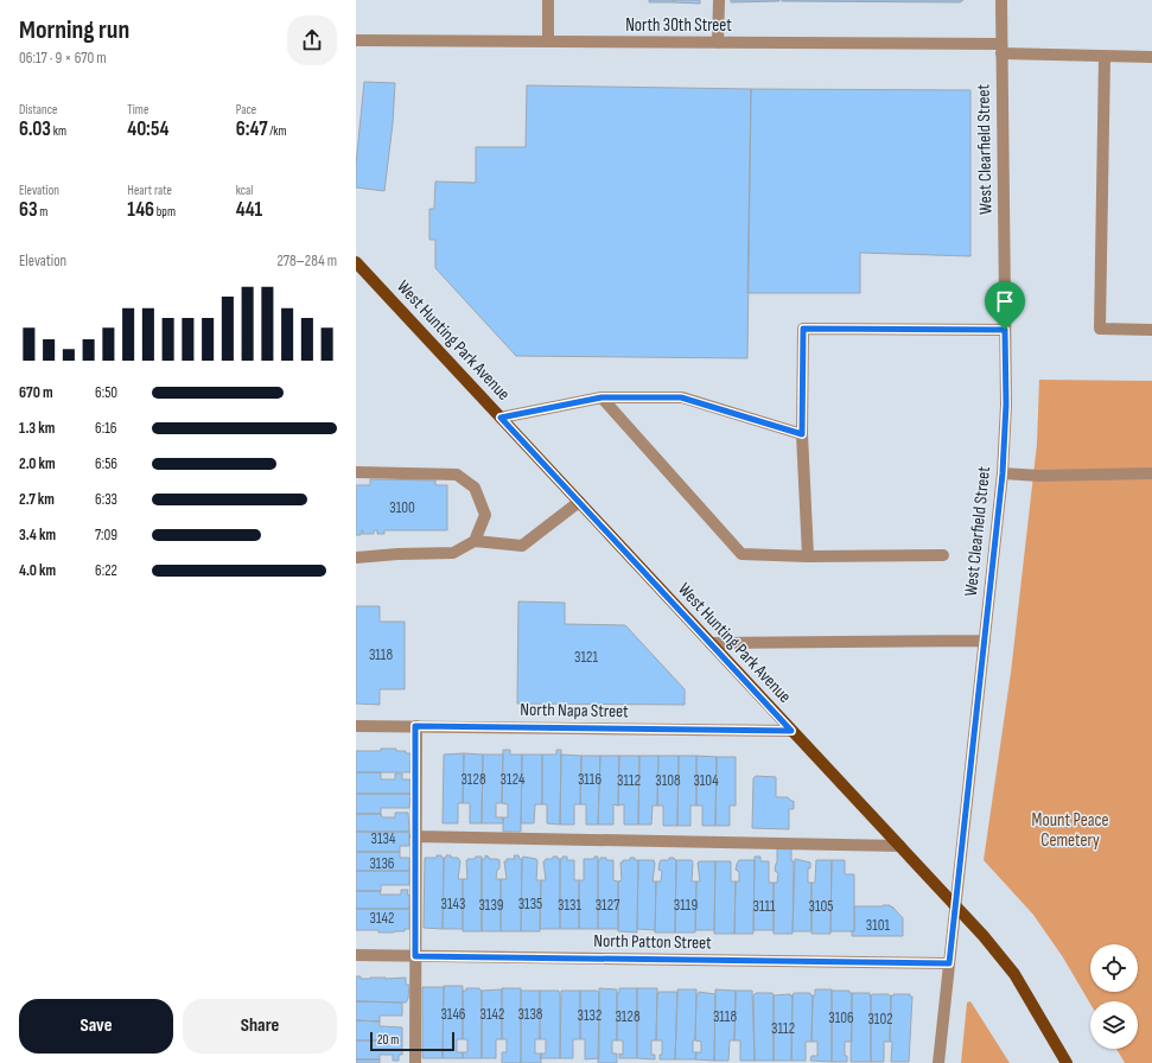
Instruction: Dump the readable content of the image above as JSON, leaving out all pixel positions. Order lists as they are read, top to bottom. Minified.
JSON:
{"streets":{"main road":["West Hunting Park Avenue"],"street":["North 30th Street","West Clearfield Street","North Napa Street","North Patton Street"]},"crossings":[["North 30th Street","West Clearfield Street"],["West Clearfield Street","West Hunting Park Avenue"],["West Clearfield Street","North Patton Street"],["West Hunting Park Avenue","North Napa Street"]],"parks":["Mount Peace Cemetery"],"house_numbers":["3100","3118","3121","3128","3124","3116","3112","3108","3104","3134","3136","3143","3135","3139","3131","3127","3119","3111","3105","3142","3101","3146","3142","3138","3132","3128","3118","3106","3102","3112"],"scale_bar":"20 m","page":{"heading":["Morning run","06:17 · 9 × 670 m"],"stats":[["Distance","6.03 km"],["Time","40:54"],["Pace","6:47 /km"],["Elevation","63 m"],["Heart rate","146 bpm"],["kcal","441"]],"chart":["Elevation","278–284 m"],"list":[{"name":"670 m","note":"6:50"},{"name":"1.3 km","note":"6:16"},{"name":"2.0 km","note":"6:56"},{"name":"2.7 km","note":"6:33"},{"name":"3.4 km","note":"7:09"},{"name":"4.0 km","note":"6:22"}],"buttons":["Save","Share"],"scale":"20 m"}}
